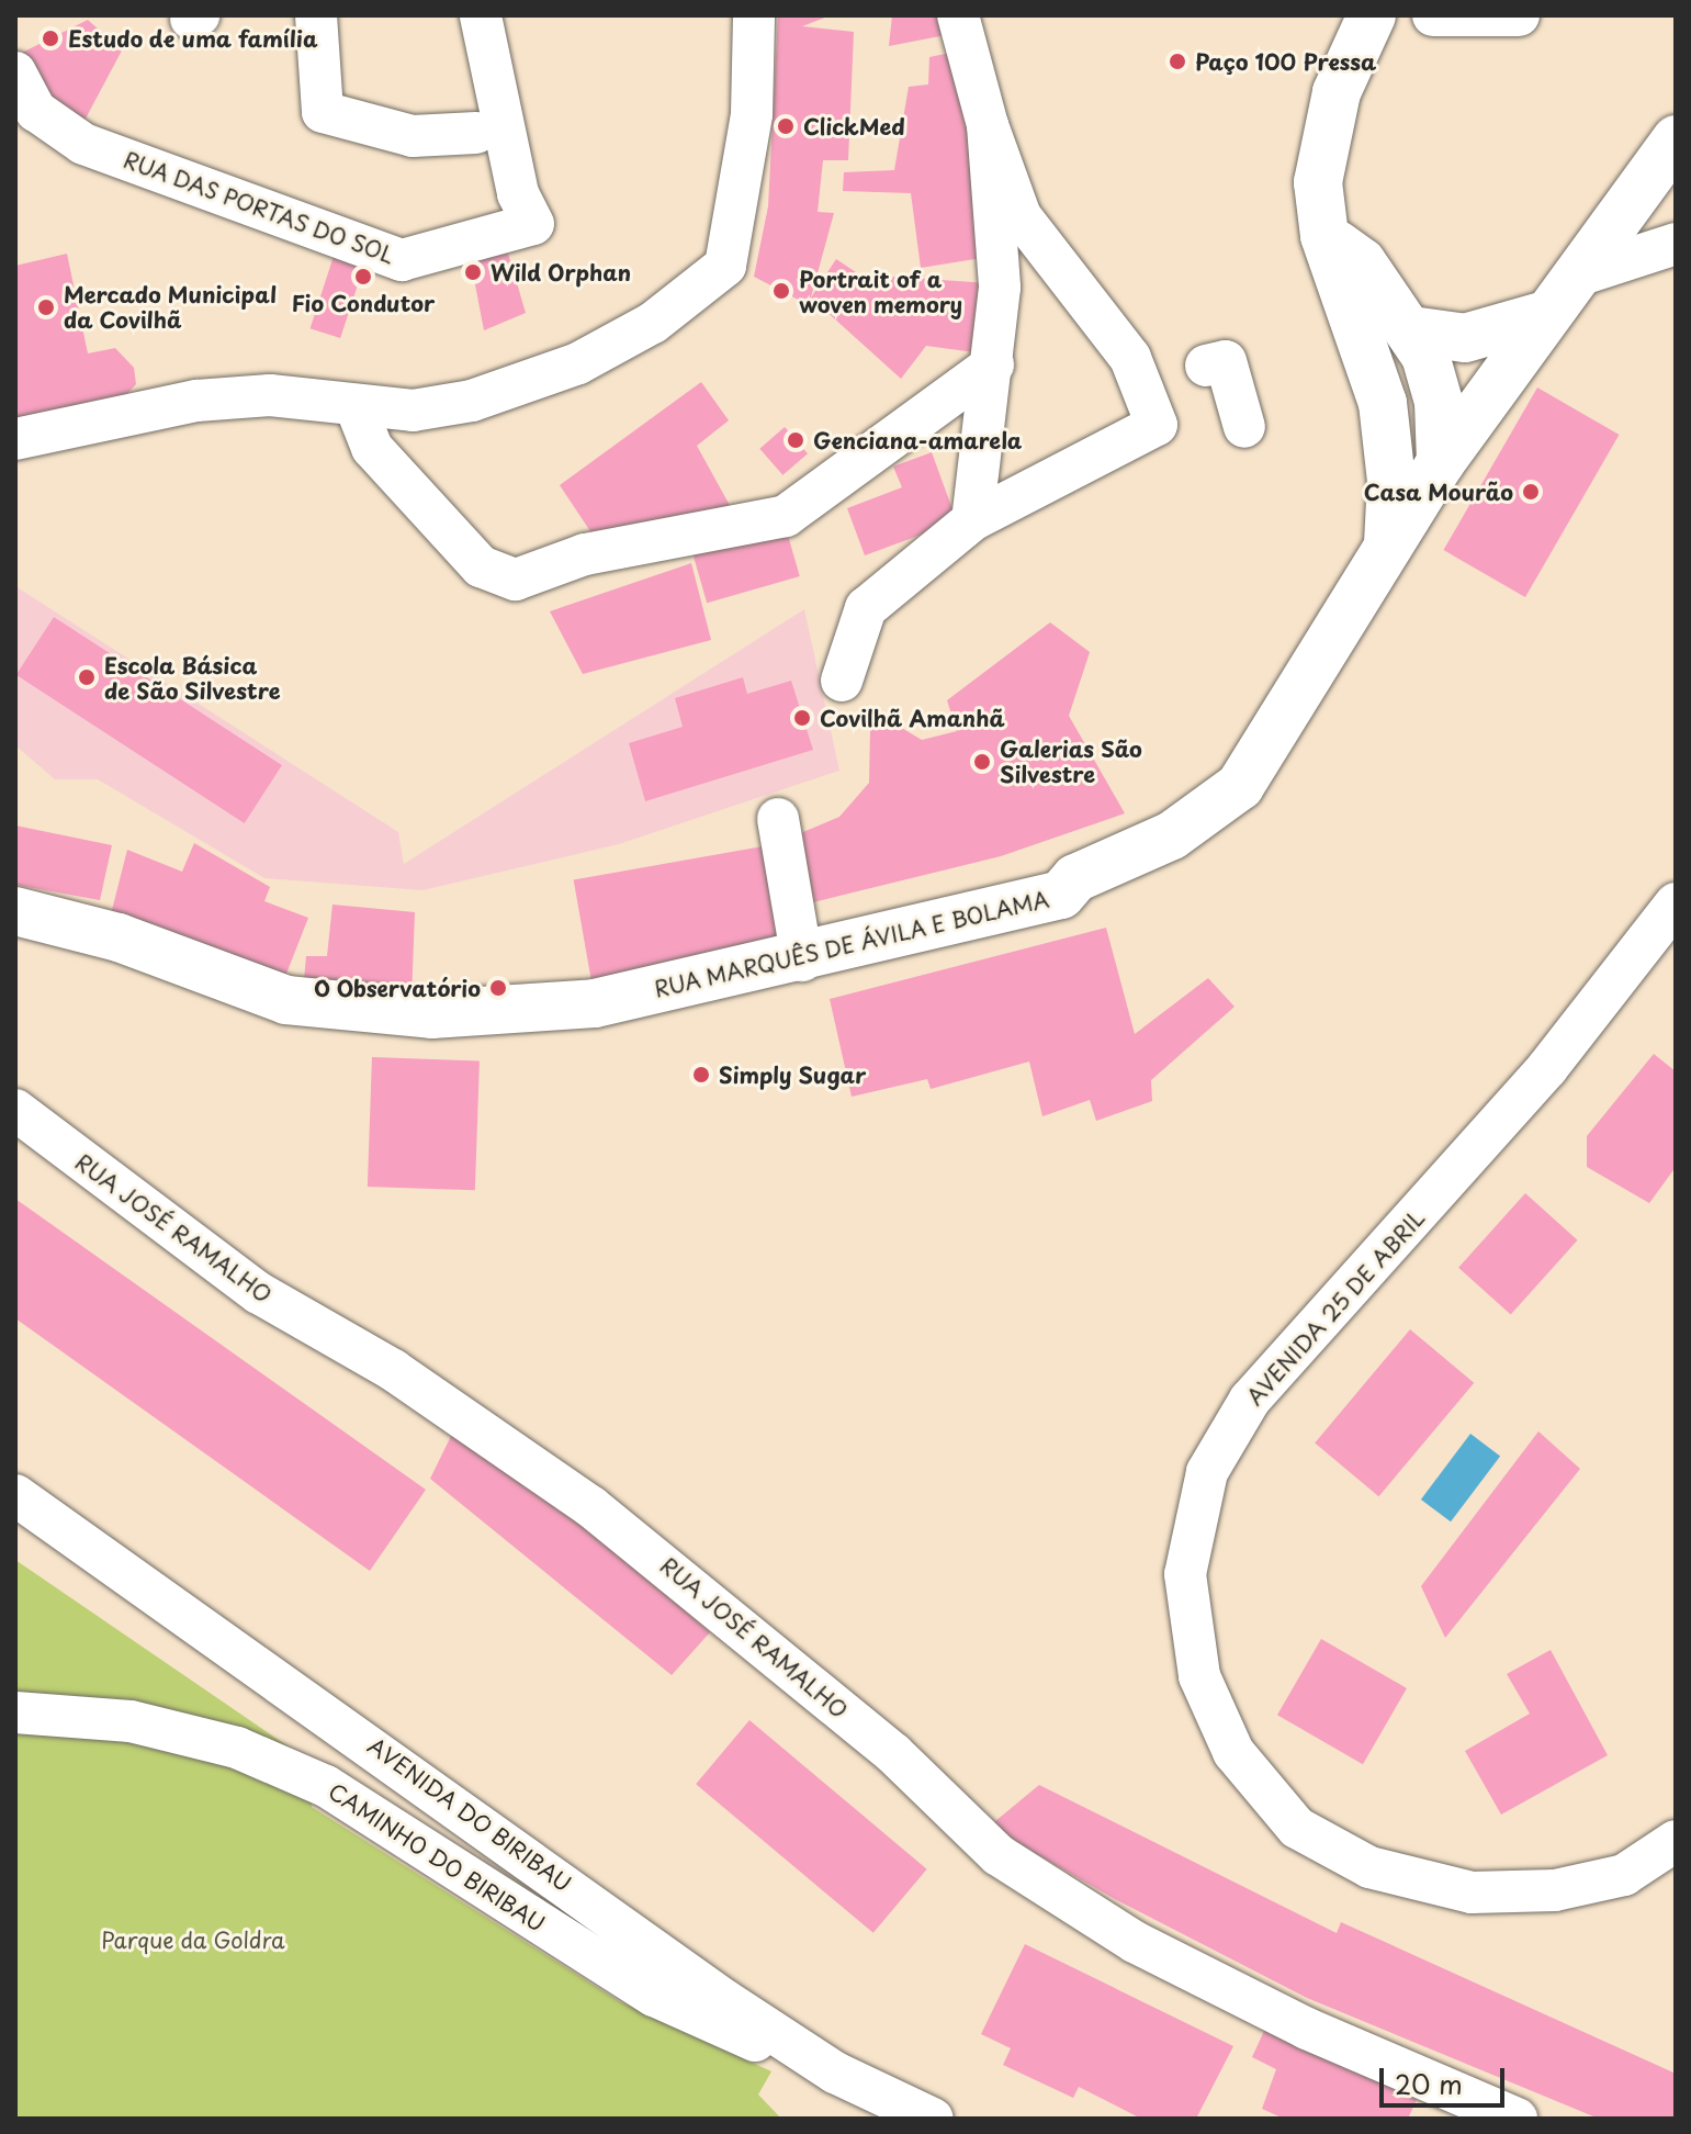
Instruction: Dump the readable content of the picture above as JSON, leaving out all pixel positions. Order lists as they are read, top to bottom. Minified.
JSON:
{"streets":{"main road":["RUA MARQUÊS DE ÁVILA E BOLAMA"],"street":["RUA DAS PORTAS DO SOL","RUA JOSÉ RAMALHO","AVENIDA 25 DE ABRIL","AVENIDA DO BIRIBAU","CAMINHO DO BIRIBAU"]},"crossings":[["AVENIDA DO BIRIBAU","CAMINHO DO BIRIBAU"]],"parks":["Parque da Goldra"],"places":["Estudo de uma família","Paço 100 Pressa","ClickMed","Wild Orphan","Fio Condutor","Portrait of a woven memory","Mercado Municipal da Covilhã","Genciana-amarela","Casa Mourão","Escola Básica de São Silvestre","Covilhã Amanhã","Galerias São Silvestre","O Observatório","Simply Sugar"],"scale_bar":"20 m"}
